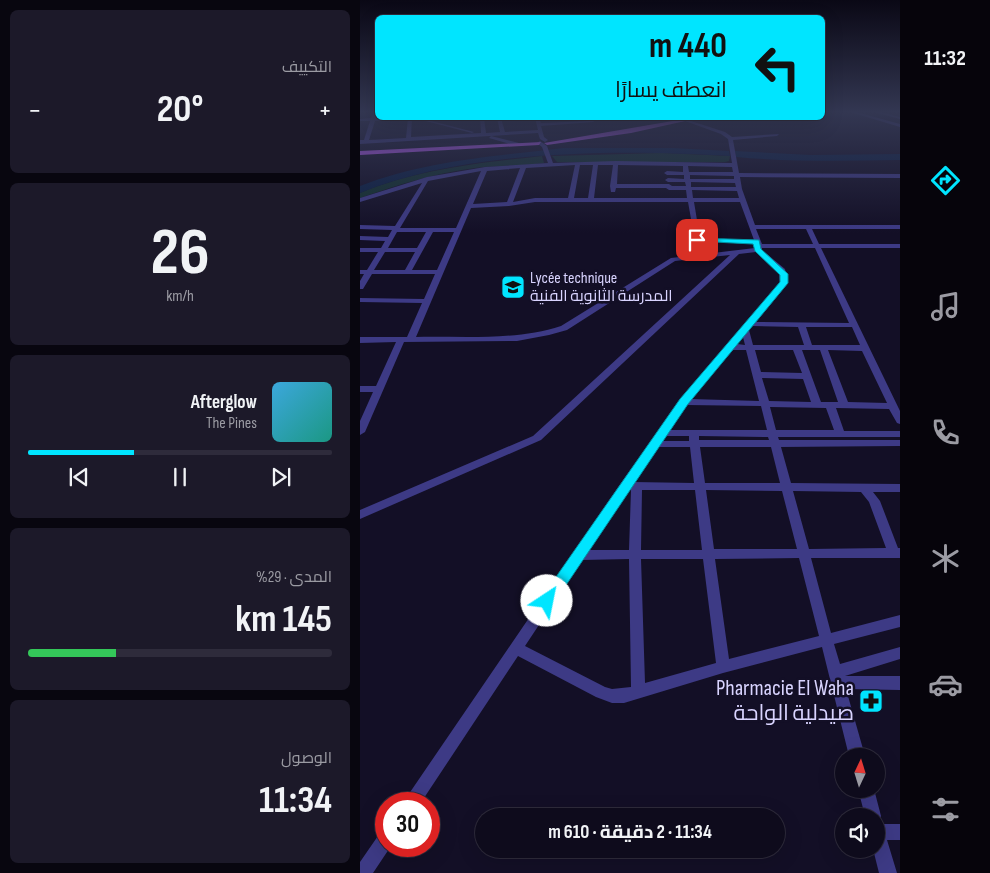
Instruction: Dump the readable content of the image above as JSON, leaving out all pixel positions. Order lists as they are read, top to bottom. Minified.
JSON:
{"places":{"school or university":["Lycée technique المدرسة الثانوية الفنية"],"pharmacy":["Pharmacie El Waha صيدلية الواحة"]},"north":"top","page":{"tabs":"11:32","tile":["التكييف",["26","km/h"],["المدى · 29%","145 km"],["الوصول","11:34"]],"turn":["440 m","انعطف يسارًا"],"heat":["−","20°","+"],"song":["Afterglow","The Pines"],"limit":"30","trip":"11:34 · 2 دقيقة · 610 m"}}
